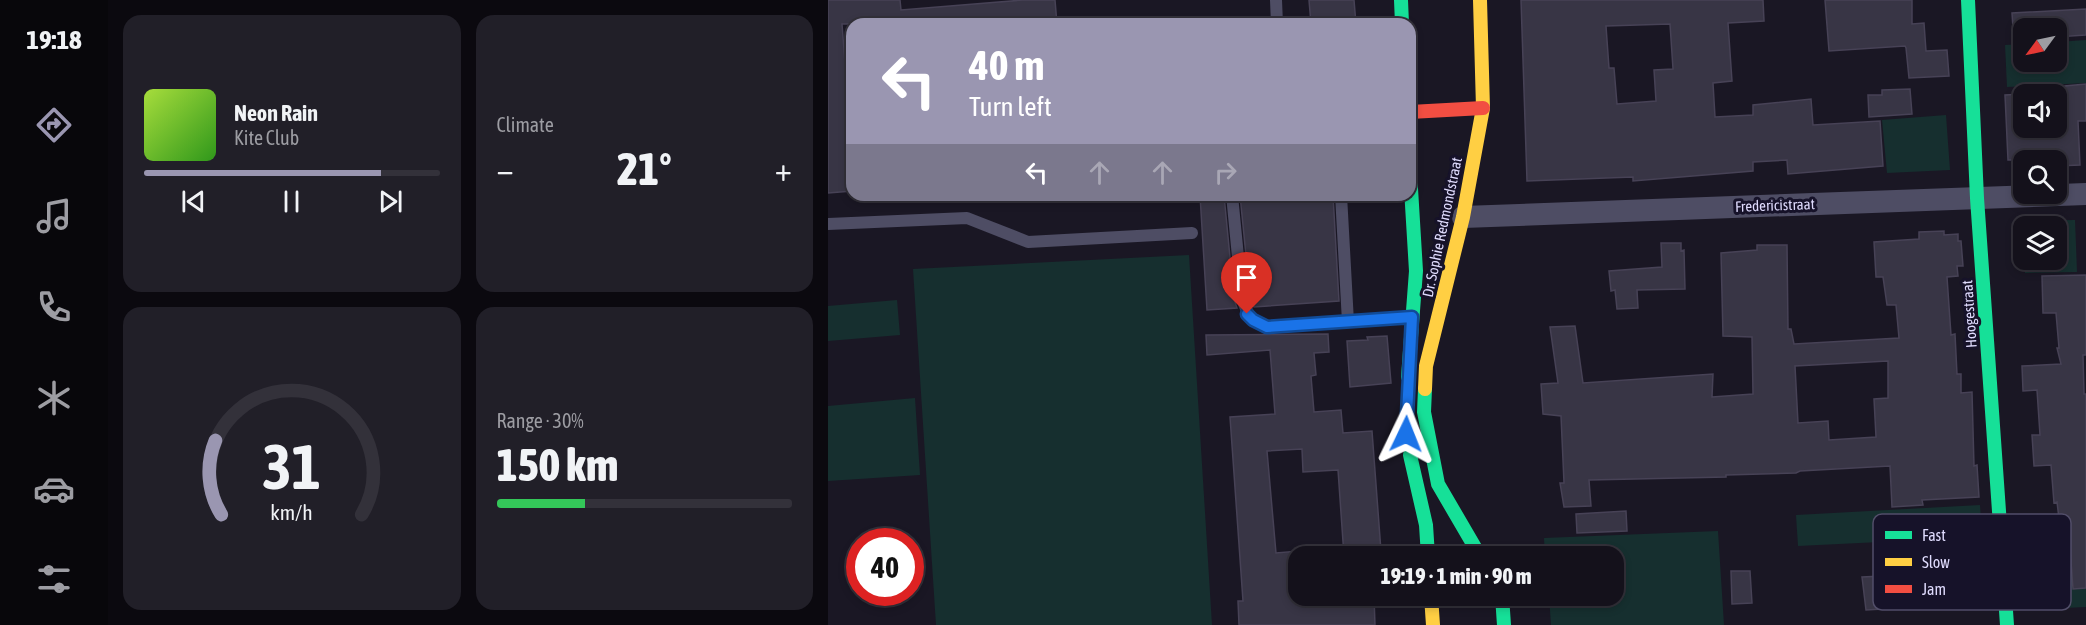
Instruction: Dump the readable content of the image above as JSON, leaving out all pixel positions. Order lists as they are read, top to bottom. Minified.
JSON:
{"streets":{"street":["Fredericistraat","Dr. Sophie Redmondstraat","Hoogestraat"]},"crossings":[["Fredericistraat","Dr. Sophie Redmondstraat"],["Fredericistraat","Hoogestraat"]],"legend":["Fast","Slow","Jam"],"north":"bottom left","page":{"tabs":"19:18","tile":["Climate",["Range · 30%","150 km"]],"turn":["40 m","Turn left"],"song":["Neon Rain","Kite Club"],"heat":["−","21°","+"],"limit":"40","trip":"19:19 · 1 min · 90 m","gauge":["31","km/h"]}}
